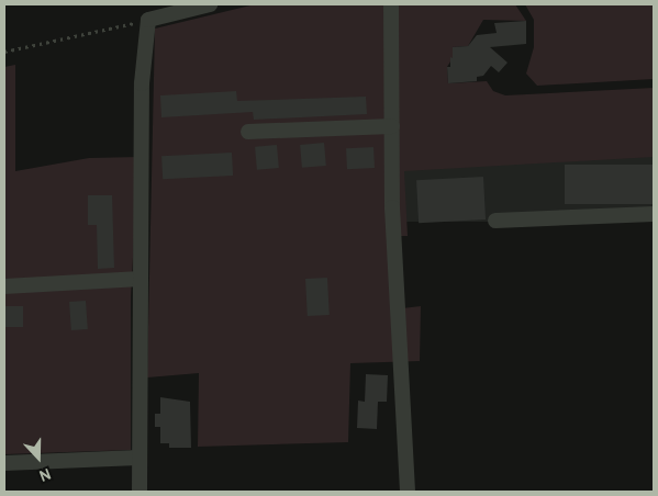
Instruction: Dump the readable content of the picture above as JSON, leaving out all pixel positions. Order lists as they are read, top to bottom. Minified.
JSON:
{"north":"bottom"}
